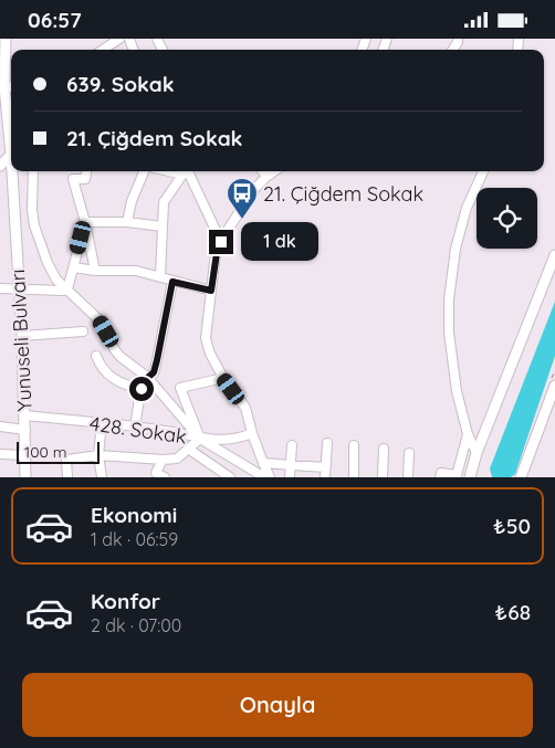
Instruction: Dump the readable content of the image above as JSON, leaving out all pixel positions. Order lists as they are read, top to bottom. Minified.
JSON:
{"streets":{"main road":["Yunuseli Bulvarı"],"street":["428. Sokak"]},"crossings":[["Yunuseli Bulvarı","428. Sokak"]],"places":{"bus stop":["21. Çiğdem Sokak"]},"scale_bar":"100 m","page":{"status":"06:57","banner":["639. Sokak","21. Çiğdem Sokak"],"bubble":"1 dk","scale":"100 m","list":[{"name":"Ekonomi","note":"1 dk · 06:59","value":"₺50"},{"name":"Konfor","note":"2 dk · 07:00","value":"₺68"}],"buttons":"Onayla"}}
